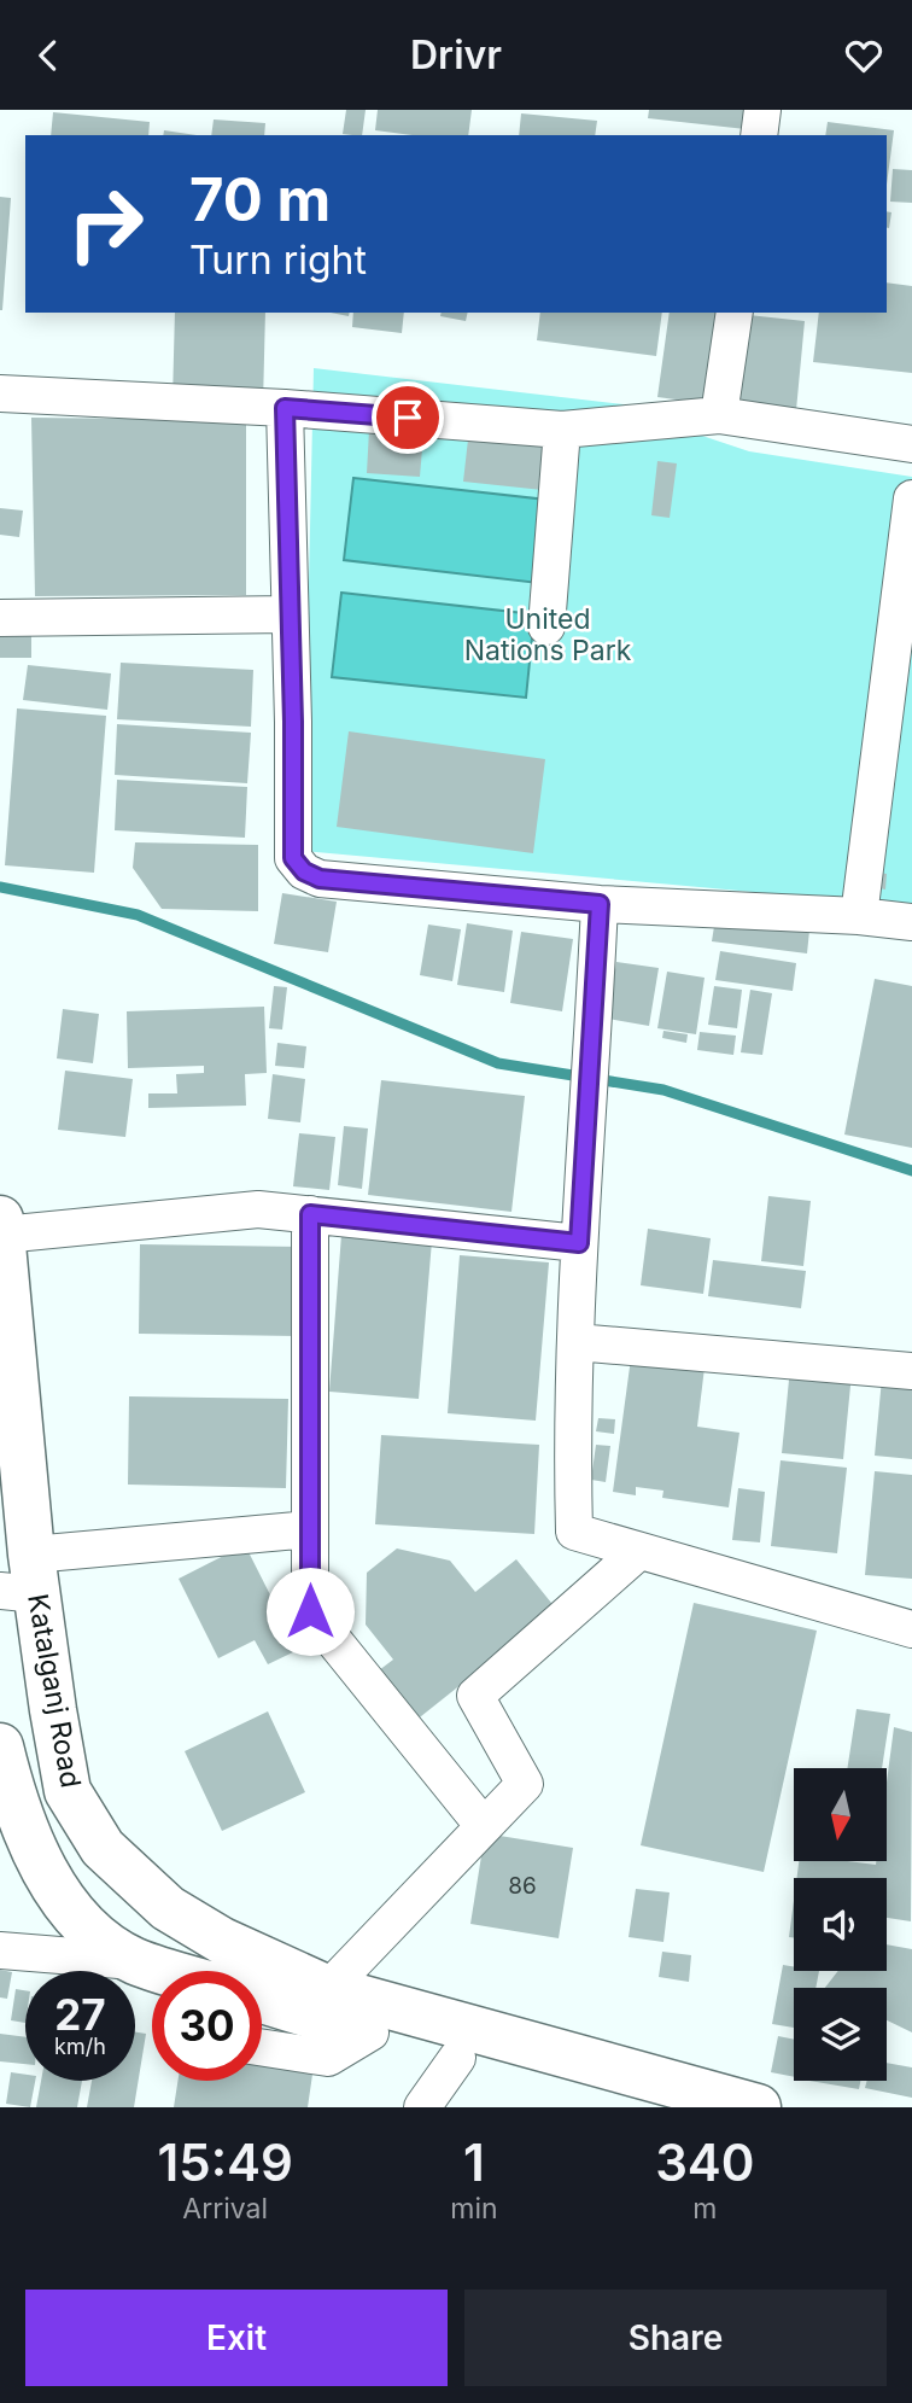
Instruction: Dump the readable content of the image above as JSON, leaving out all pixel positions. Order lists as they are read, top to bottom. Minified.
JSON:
{"streets":{"main road":["Katalganj Road"]},"parks":["United Nations Park"],"house_numbers":["86"],"north":"bottom","page":{"header":"Drivr","turn":["70 m","Turn right"],"speed":"27 km/h","limit":"30","eta":["15:49","Arrival","1","min","340","m"],"buttons":["Exit","Share"]}}
